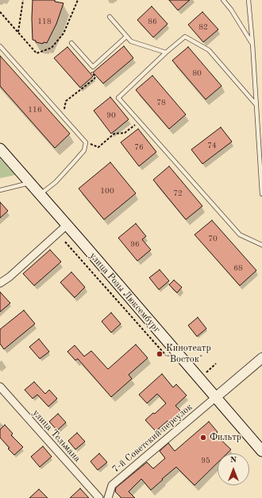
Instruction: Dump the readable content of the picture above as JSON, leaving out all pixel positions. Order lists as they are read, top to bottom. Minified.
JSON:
{"streets":{"main road":["улица Розы Люксембург"],"street":["улица Тельмана","7-й Советский переулок"]},"crossings":[["улица Розы Люксембург","7-й Советский переулок"]],"places":["Кинотеатр \"Восток\"","Фильтр"],"house_numbers":["118","86","82","80","78","116","90","74","76","100","72","70","96","68","95"],"north":"top"}
